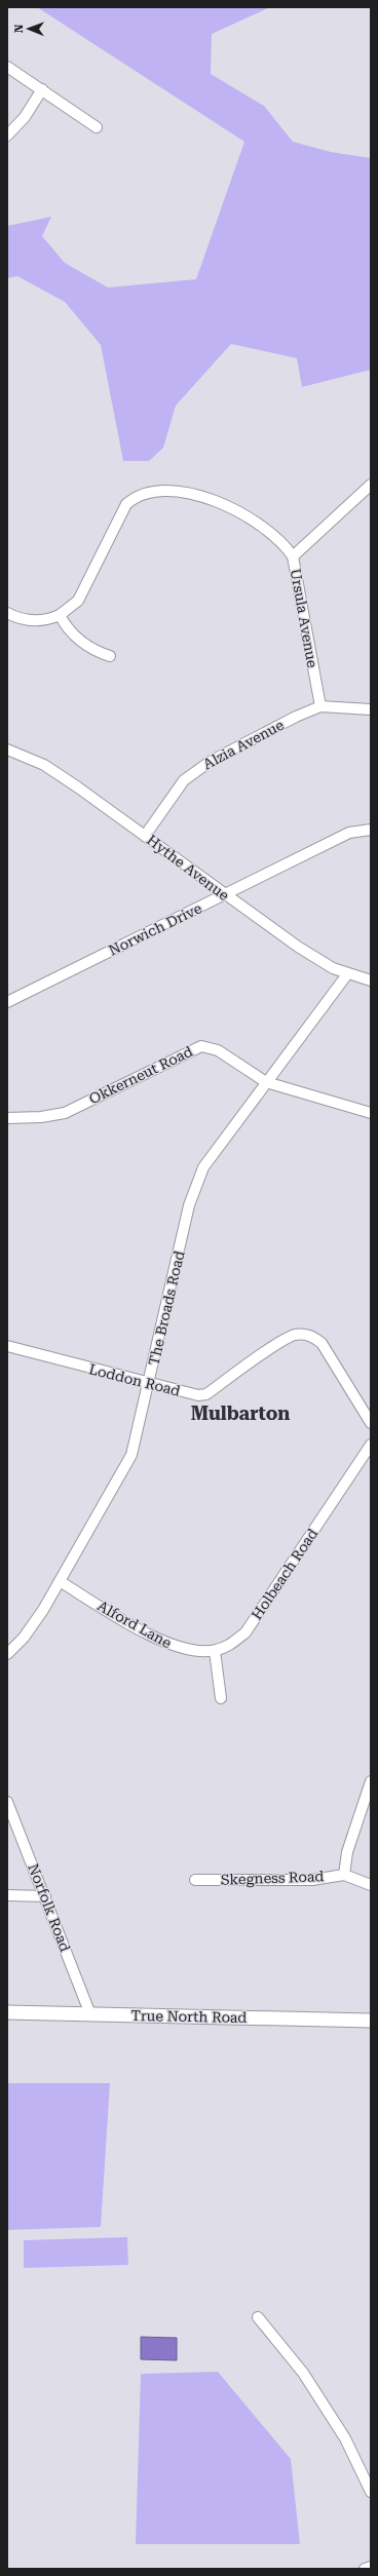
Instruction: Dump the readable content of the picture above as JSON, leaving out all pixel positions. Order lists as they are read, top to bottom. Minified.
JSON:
{"streets":{"main road":["True North Road"],"street":["Ursula Avenue","Alzia Avenue","Hythe Avenue","Norwich Drive","Okkerneut Road","The Broads Road","Loddon Road","Holbeach Road","Alford Lane","Skegness Road","Norfolk Road"]},"crossings":[["Ursula Avenue","Alzia Avenue"],["Alzia Avenue","Hythe Avenue"],["Hythe Avenue","Norwich Drive"],["Hythe Avenue","The Broads Road"],["Okkerneut Road","The Broads Road"],["The Broads Road","Loddon Road"],["The Broads Road","Alford Lane"],["Holbeach Road","Alford Lane"],["Norfolk Road","True North Road"]],"districts":["Mulbarton"],"north":"left"}
